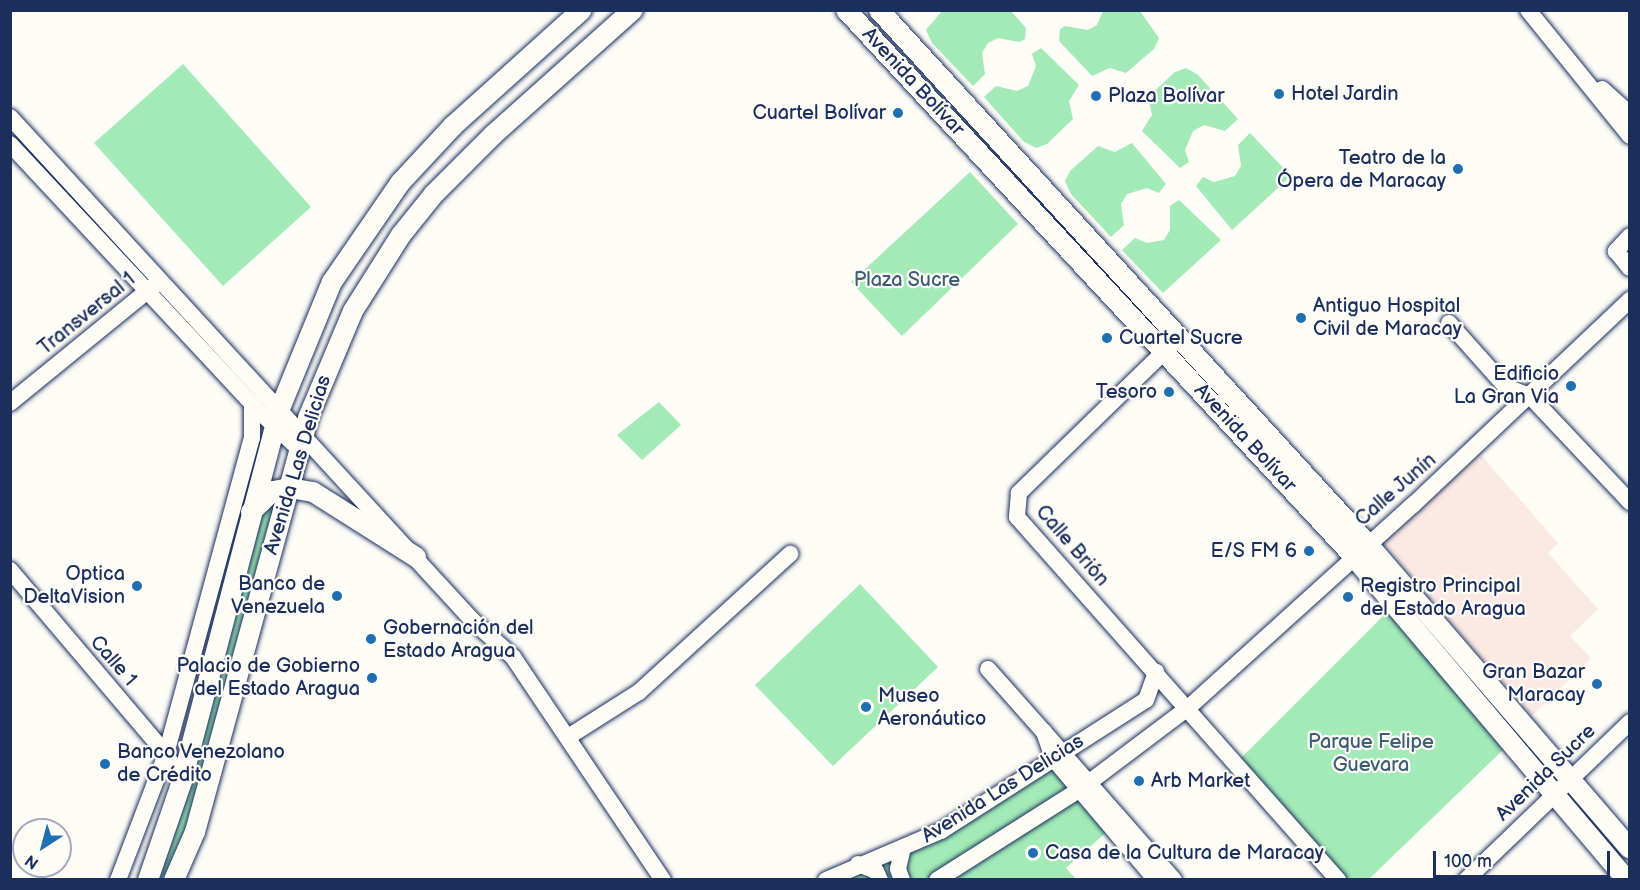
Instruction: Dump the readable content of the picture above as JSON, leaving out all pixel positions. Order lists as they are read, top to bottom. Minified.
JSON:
{"streets":{"main road":["Avenida Bolívar","Avenida Las Delicias"],"street":["Transversal 1","Calle Junín","Calle Brión","Calle 1","Avenida Sucre"]},"crossings":[["Avenida Bolívar","Calle Junín"],["Avenida Bolívar","Calle Brión"],["Avenida Bolívar","Avenida Sucre"],["Avenida Las Delicias","Calle Junín"],["Avenida Las Delicias","Calle Brión"],["Avenida Las Delicias","Calle 1"],["Calle Junín","Calle Brión"]],"parks":["Plaza Sucre","Parque Felipe Guevara"],"places":["Hotel Jardin","Plaza Bolívar","Cuartel Bolívar","Teatro de la Ópera de Maracay","Antiguo Hospital Civil de Maracay","Cuartel Sucre","Edificio La Gran Via","Tesoro","E/S FM 6","Optica DeltaVision","Banco de Venezuela","Registro Principal del Estado Aragua","Gobernación del Estado Aragua","Palacio de Gobierno del Estado Aragua","Gran Bazar Maracay","Museo Aeronáutico","Banco Venezolano de Crédito","Arb Market","Casa de la Cultura de Maracay"],"scale_bar":"100 m","north":"bottom left"}
